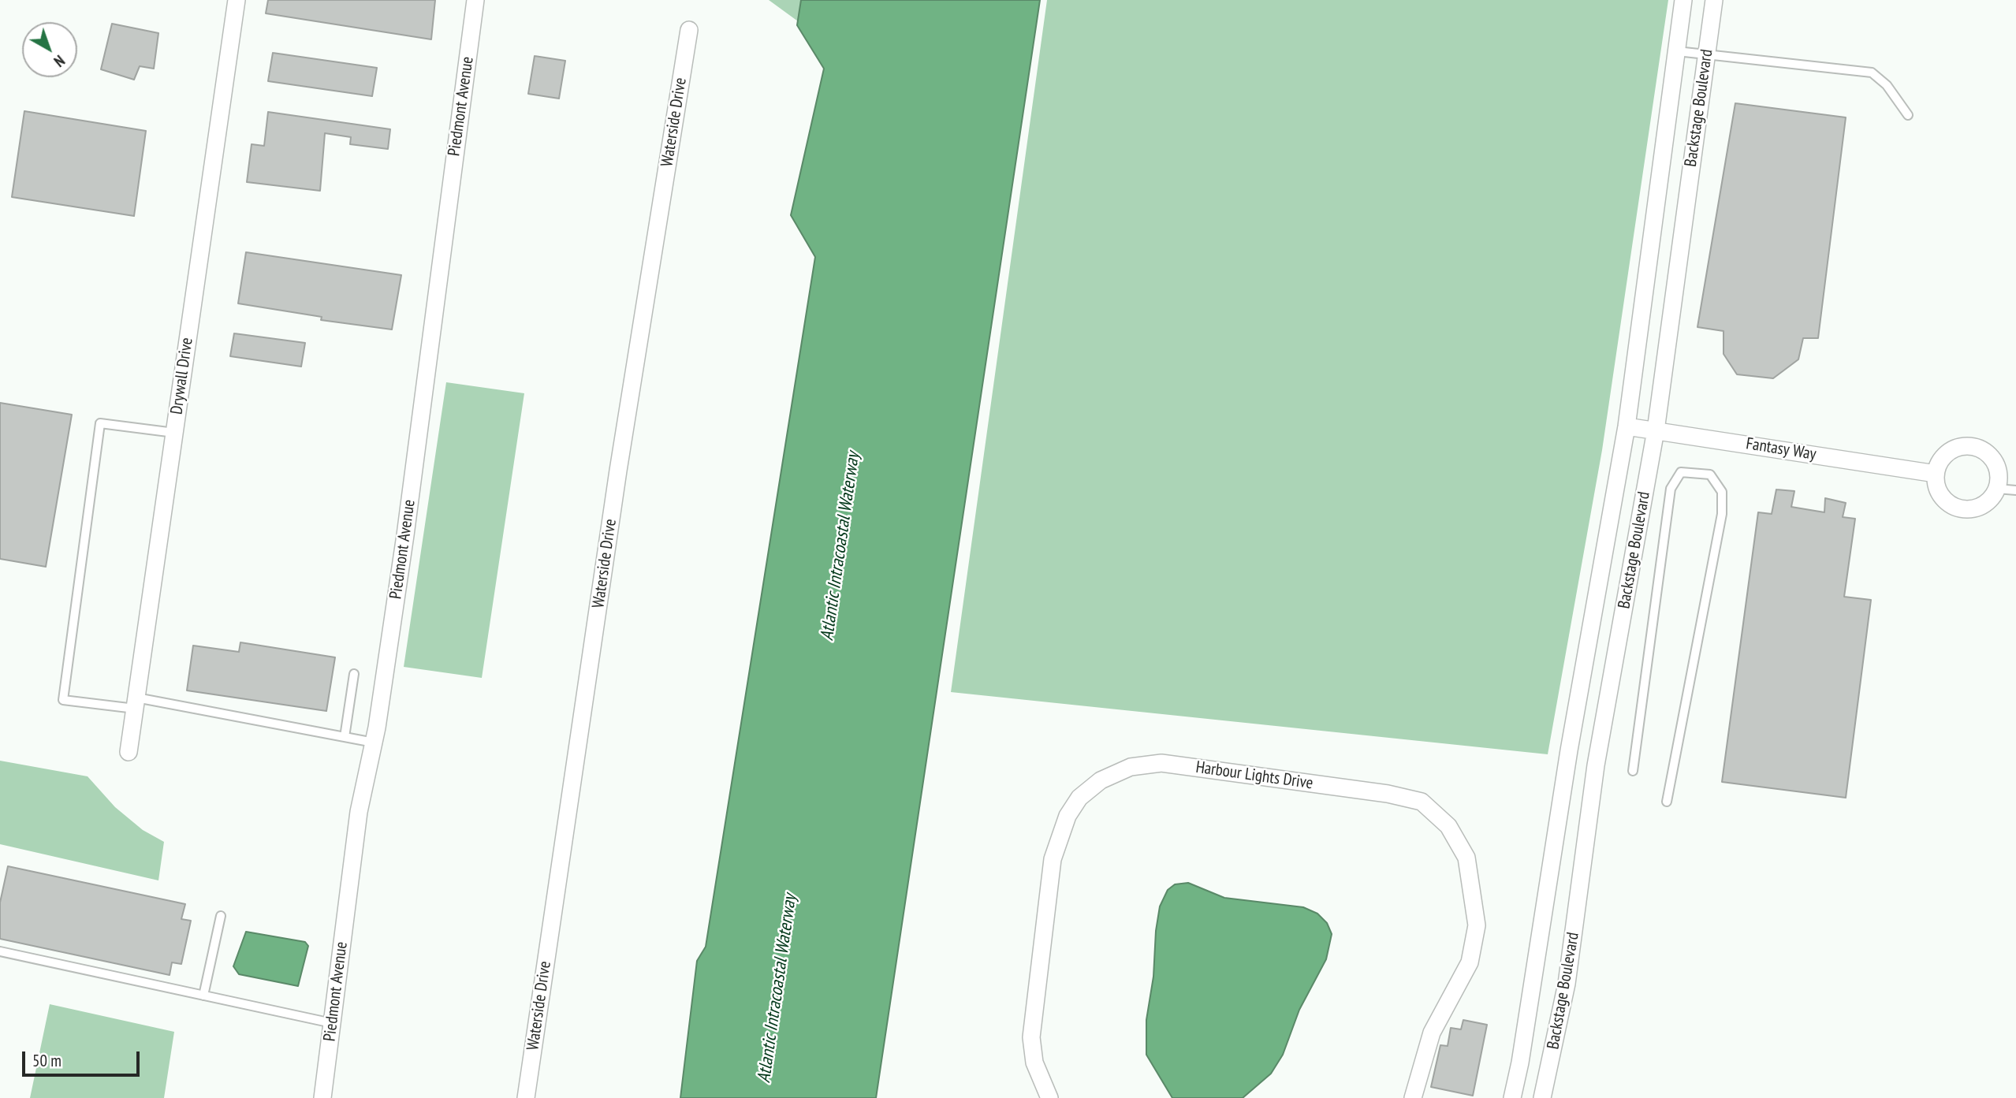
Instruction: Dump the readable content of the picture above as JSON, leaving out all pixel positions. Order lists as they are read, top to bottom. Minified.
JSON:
{"streets":{"street":["Piedmont Avenue","Backstage Boulevard","Waterside Drive","Drywall Drive","Fantasy Way","Harbour Lights Drive"]},"crossings":[["Backstage Boulevard","Fantasy Way"]],"water":["Atlantic Intracoastal Waterway"],"scale_bar":"50 m","north":"bottom right"}
